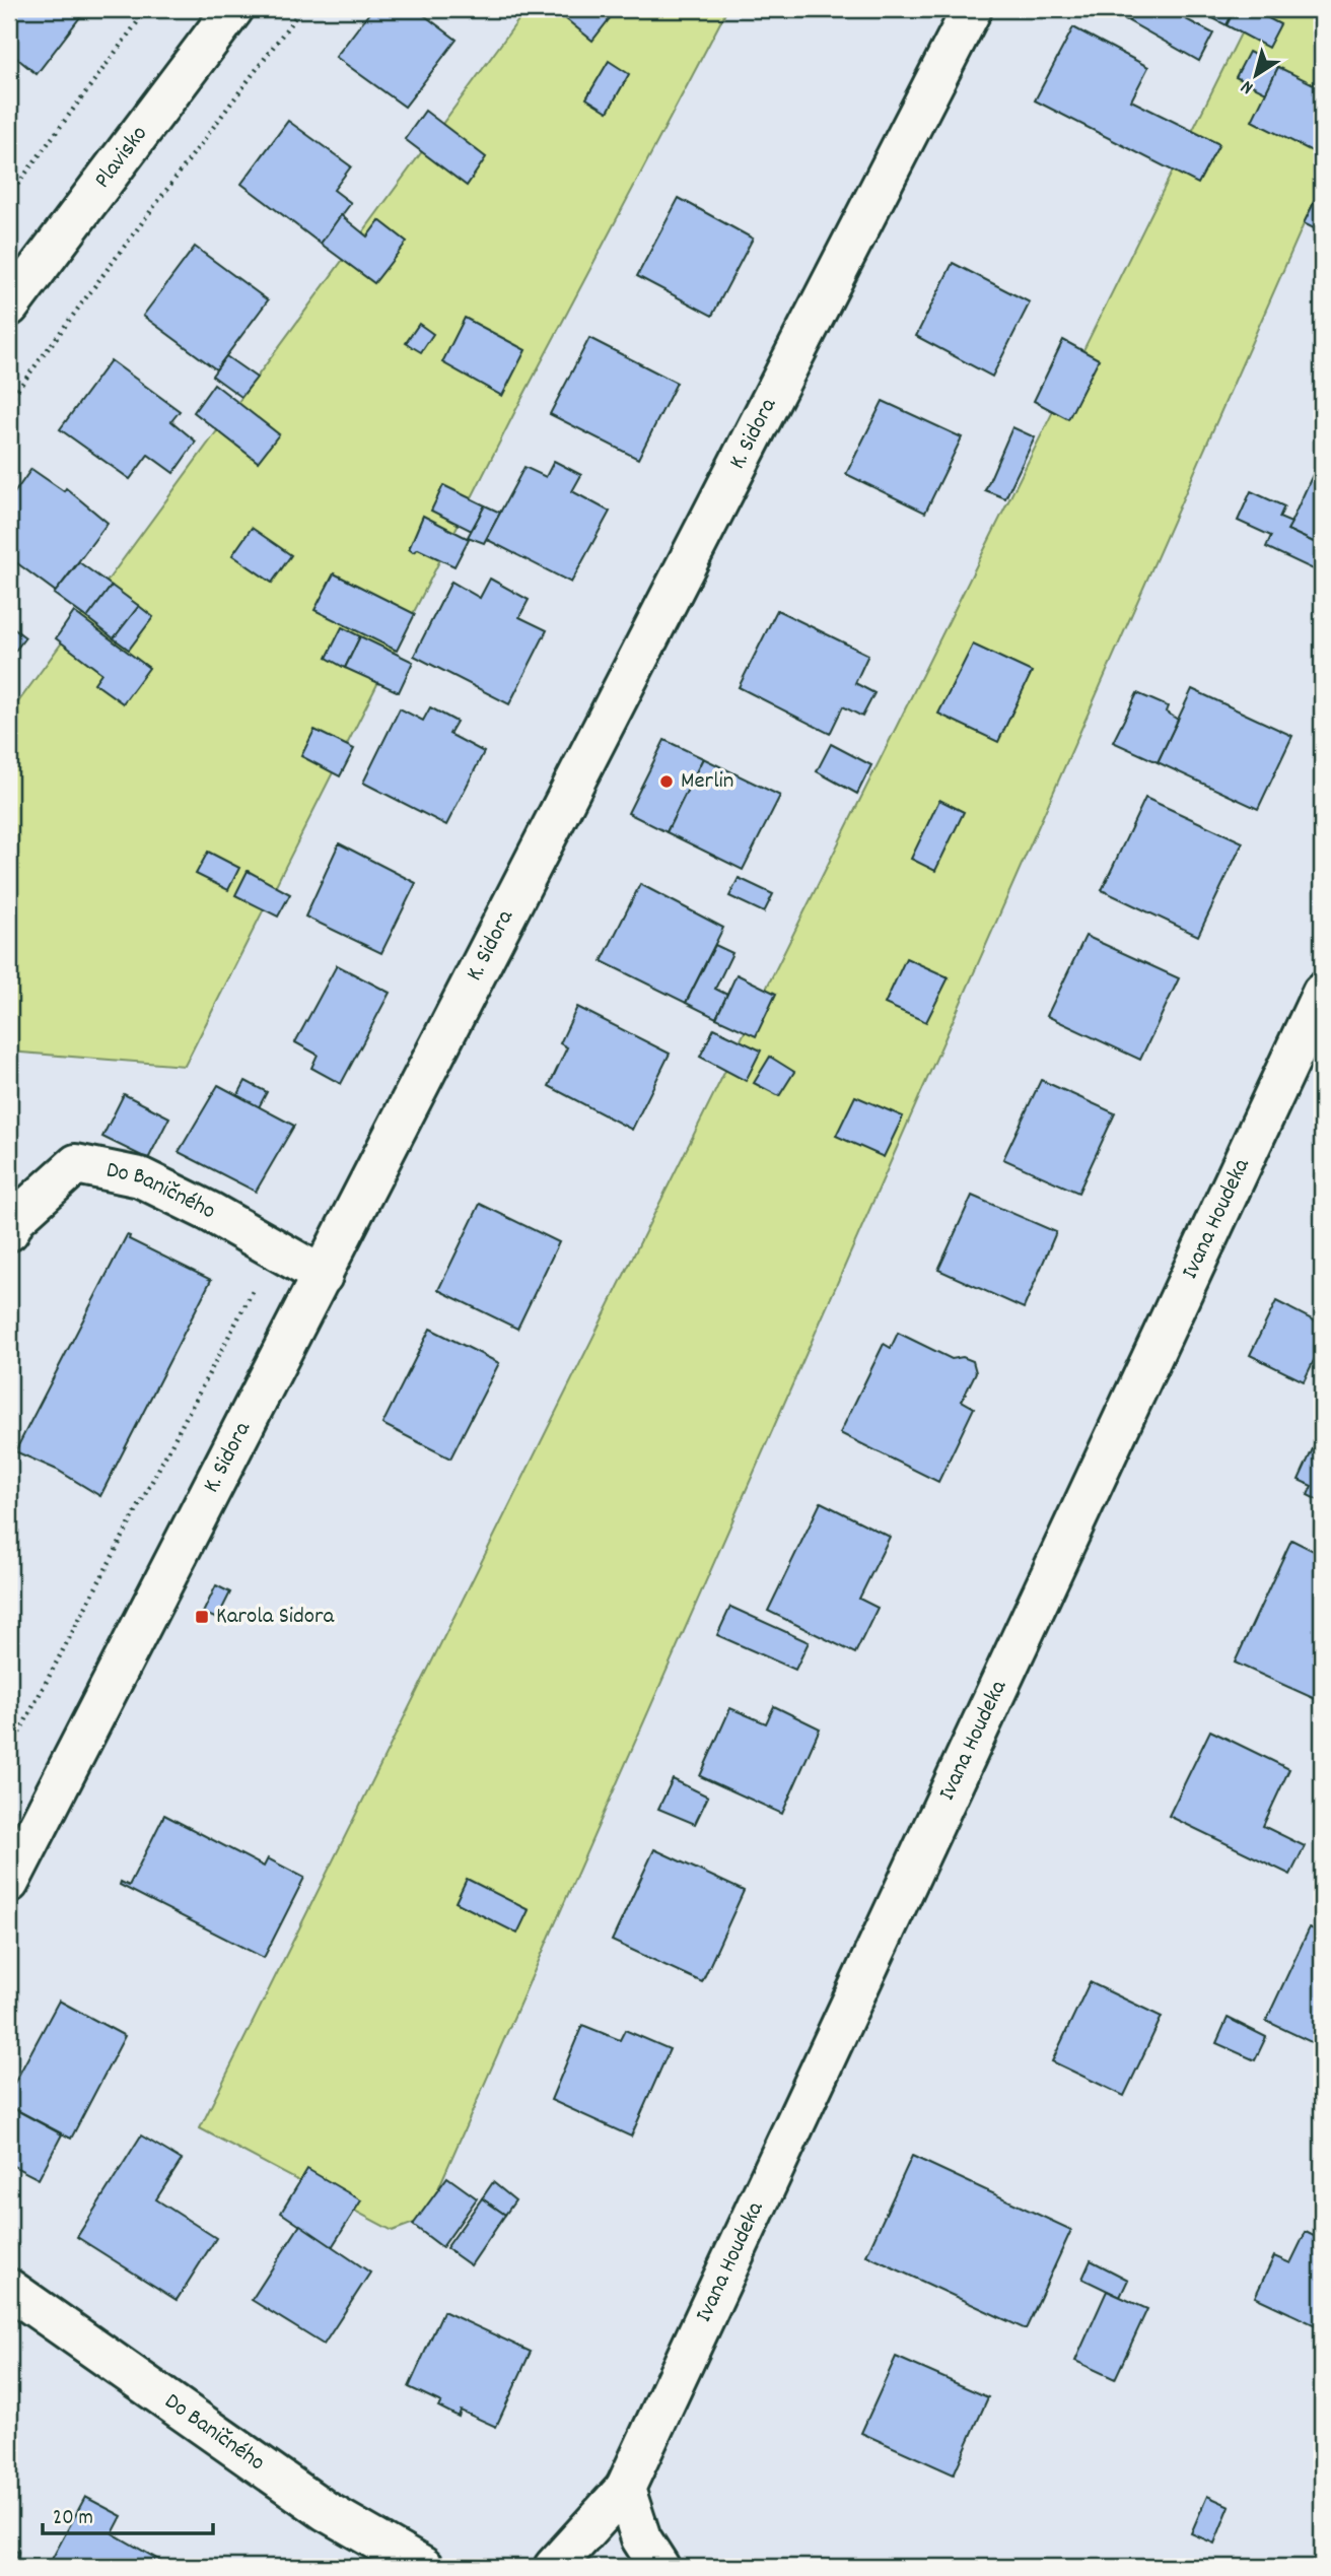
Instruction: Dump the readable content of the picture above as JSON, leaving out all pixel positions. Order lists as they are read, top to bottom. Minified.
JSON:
{"streets":{"street":["Plavisko","K. Sidora","Do Baničného","Ivana Houdeka"]},"crossings":[["K. Sidora","Do Baničného"]],"places":{"other":["Merlin"],"transit":["Karola Sidora"]},"scale_bar":"20 m","north":"bottom left"}
